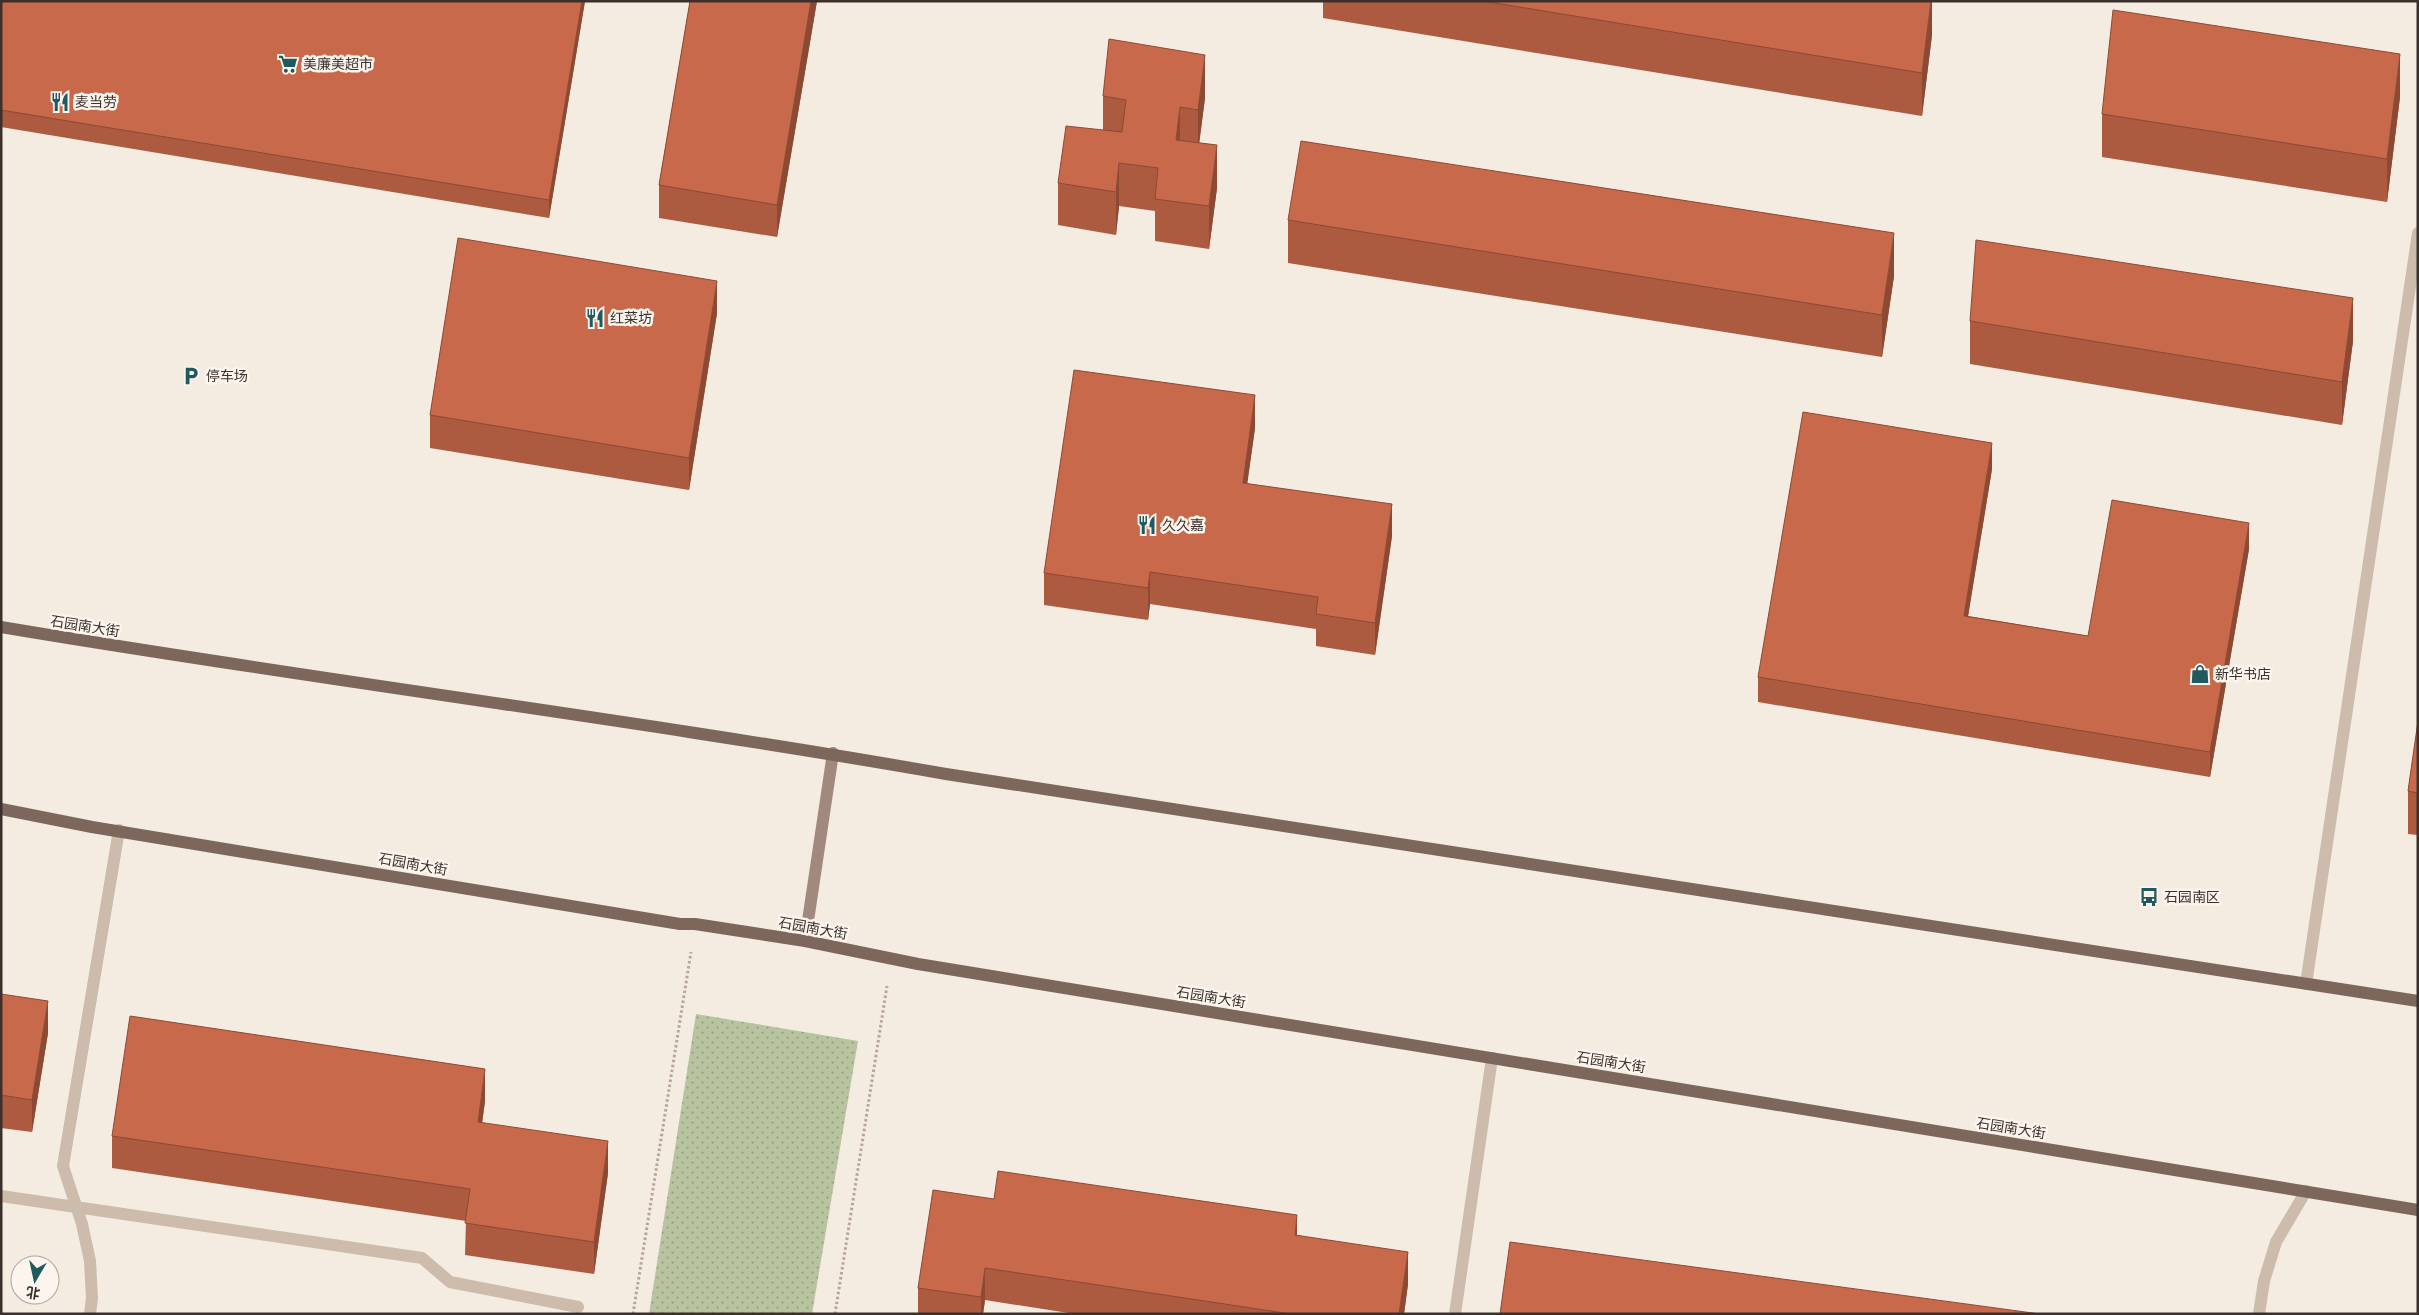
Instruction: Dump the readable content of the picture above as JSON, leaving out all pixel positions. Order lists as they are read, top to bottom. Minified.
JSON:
{"streets":{"main road":["石园南大街"]},"places":{"supermarket":["美廉美超市"],"restaurant":["麦当劳","红菜坊","久久嘉"],"parking":["停车场"],"shop":["新华书店"],"bus stop":["石园南区"]},"north":"bottom"}
